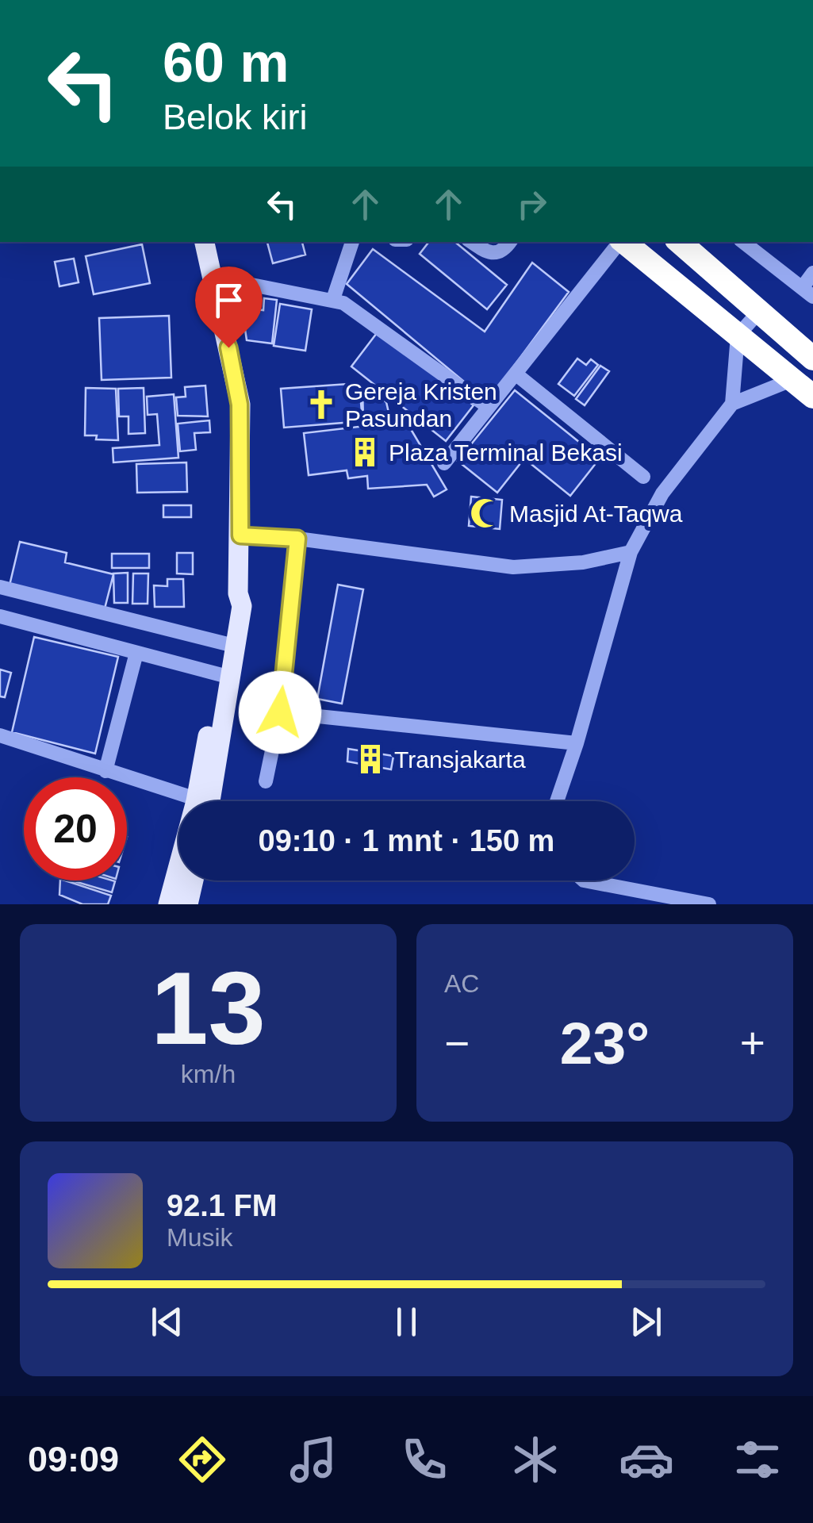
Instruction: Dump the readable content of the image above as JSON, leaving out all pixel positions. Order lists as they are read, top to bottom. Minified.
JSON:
{"places":{"church":["Gereja Kristen Pasundan"],"building":["Plaza Terminal Bekasi","Transjakarta"],"mosque":["Masjid At-Taqwa"]},"page":{"turn":["60 m","Belok kiri"],"limit":"20","trip":"09:10 · 1 mnt · 150 m","tile":[["13","km/h"],"AC"],"heat":["−","23°","+"],"song":["92.1 FM","Musik"],"tabs":"09:09"}}
